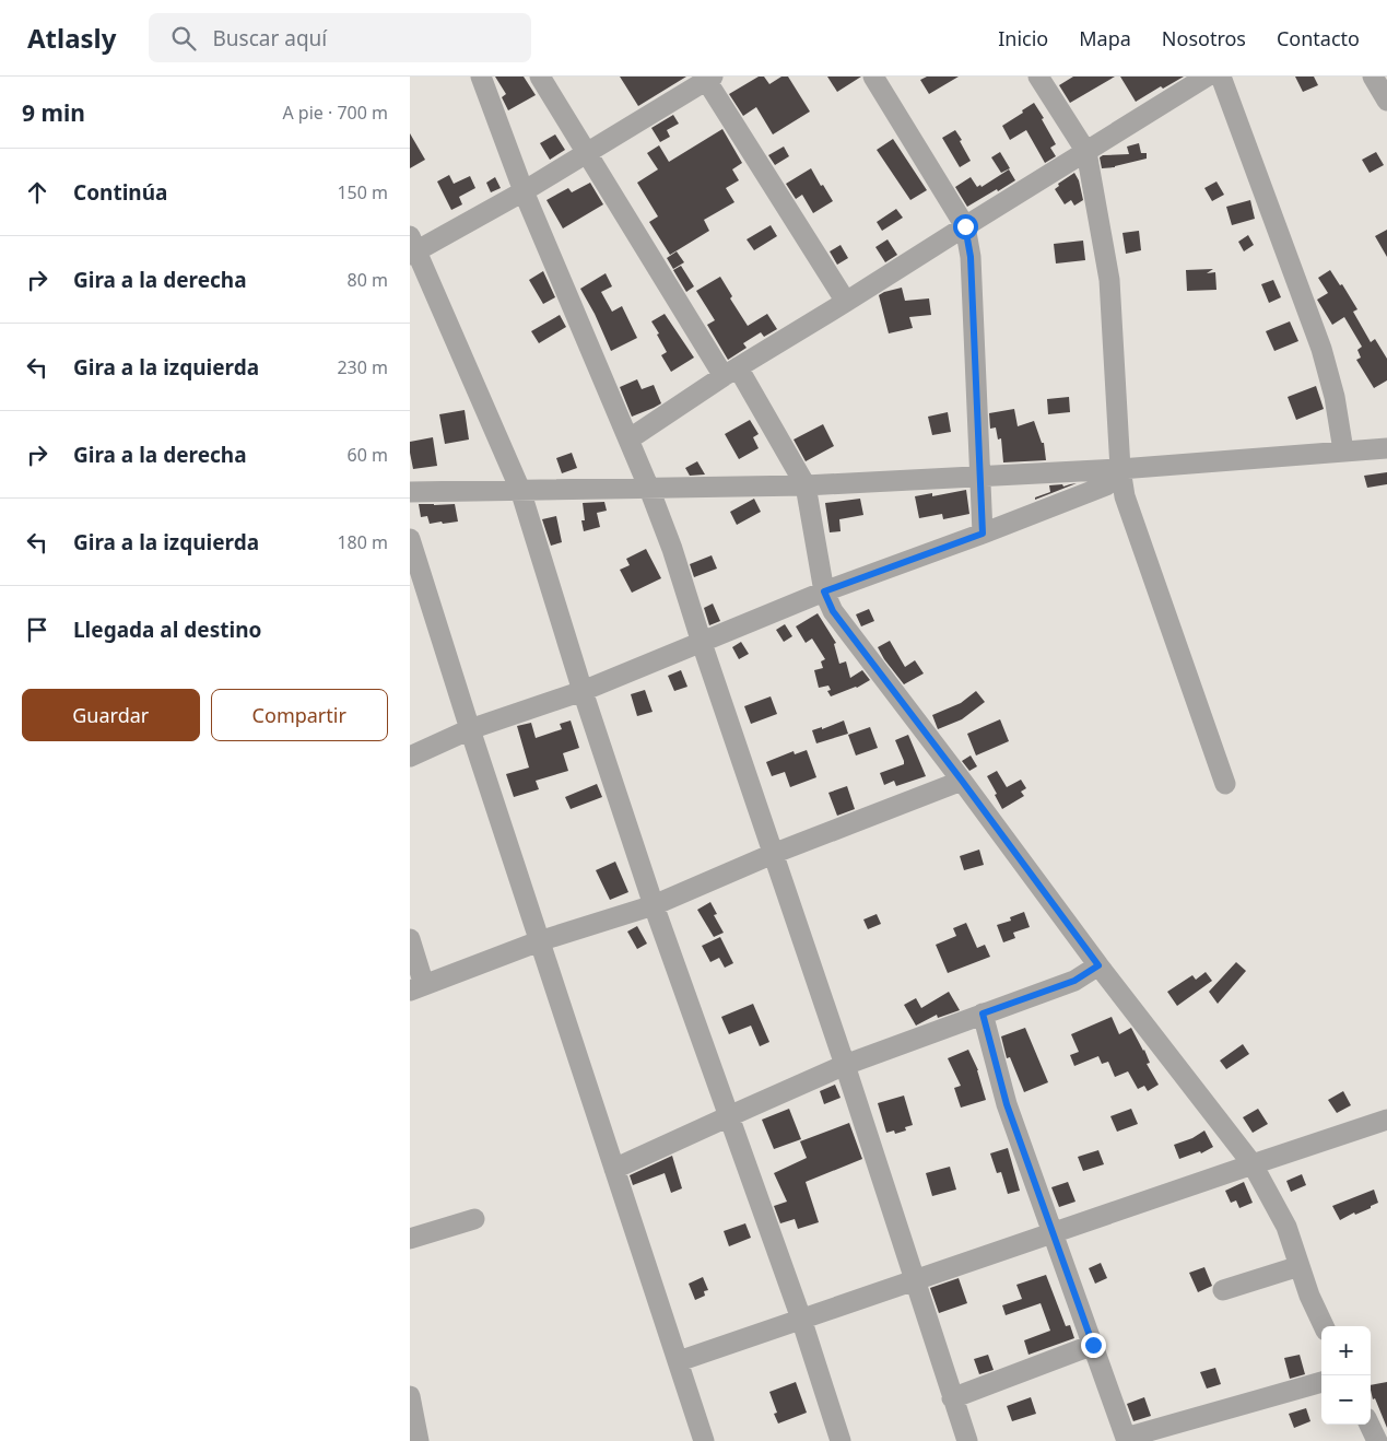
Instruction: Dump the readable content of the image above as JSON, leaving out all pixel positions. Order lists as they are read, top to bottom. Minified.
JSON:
{"page":{"header":"Atlasly","search":"Buscar aquí","nav":["Inicio","Mapa","Nosotros","Contacto"],"heading":["9 min","A pie · 700 m"],"list":[["Continúa","150 m"],["Gira a la derecha","80 m"],["Gira a la izquierda","230 m"],["Gira a la derecha","60 m"],["Gira a la izquierda","180 m"],"Llegada al destino"],"buttons":["Guardar","Compartir"],"map_buttons":["+","−"]}}
